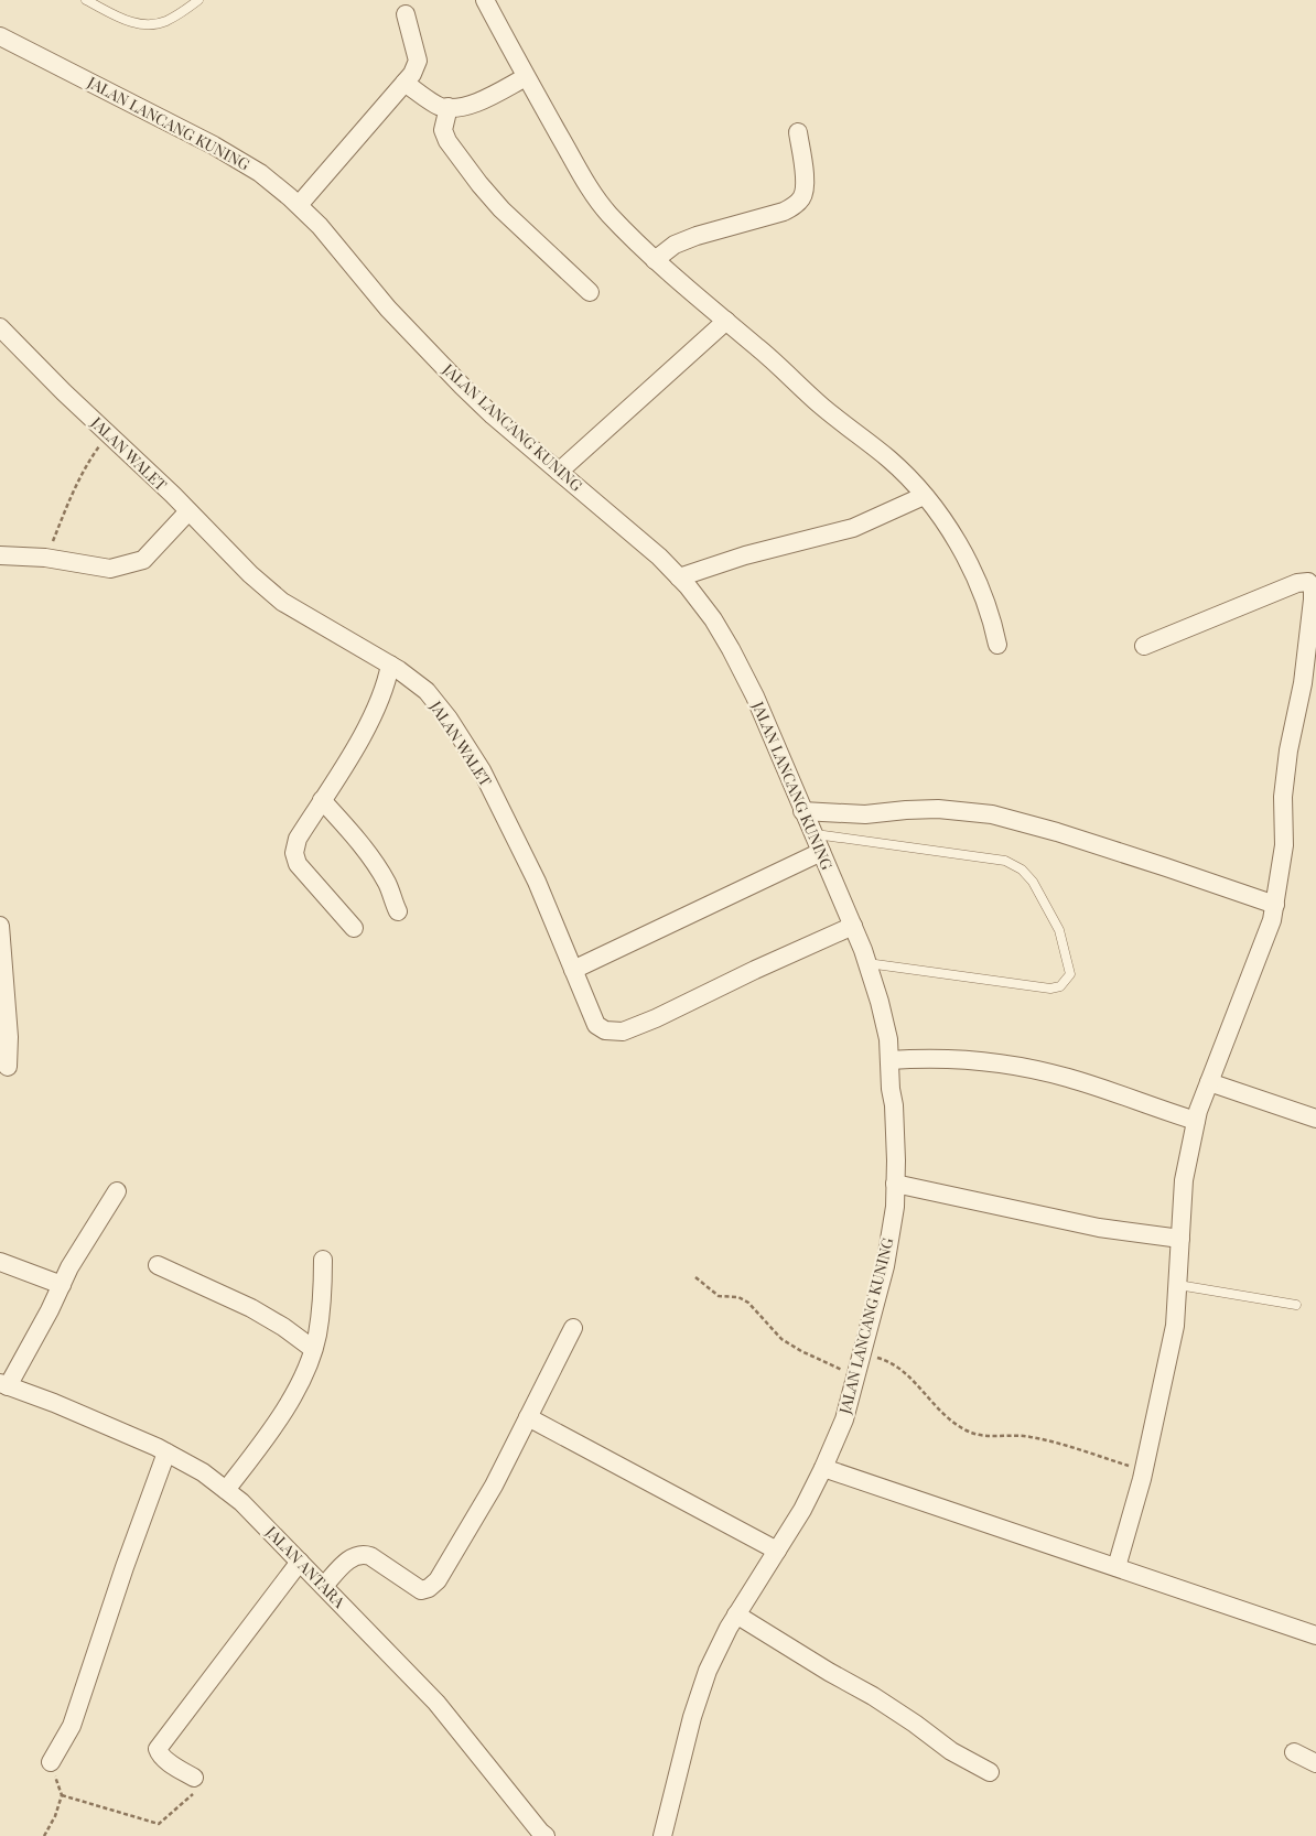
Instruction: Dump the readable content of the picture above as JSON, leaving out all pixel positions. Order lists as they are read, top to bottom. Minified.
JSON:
{"streets":{"street":["JALAN LANCANG KUNING","JALAN WALET","JALAN ANTARA"]},"crossings":[["JALAN LANCANG KUNING","JALAN WALET"]]}
